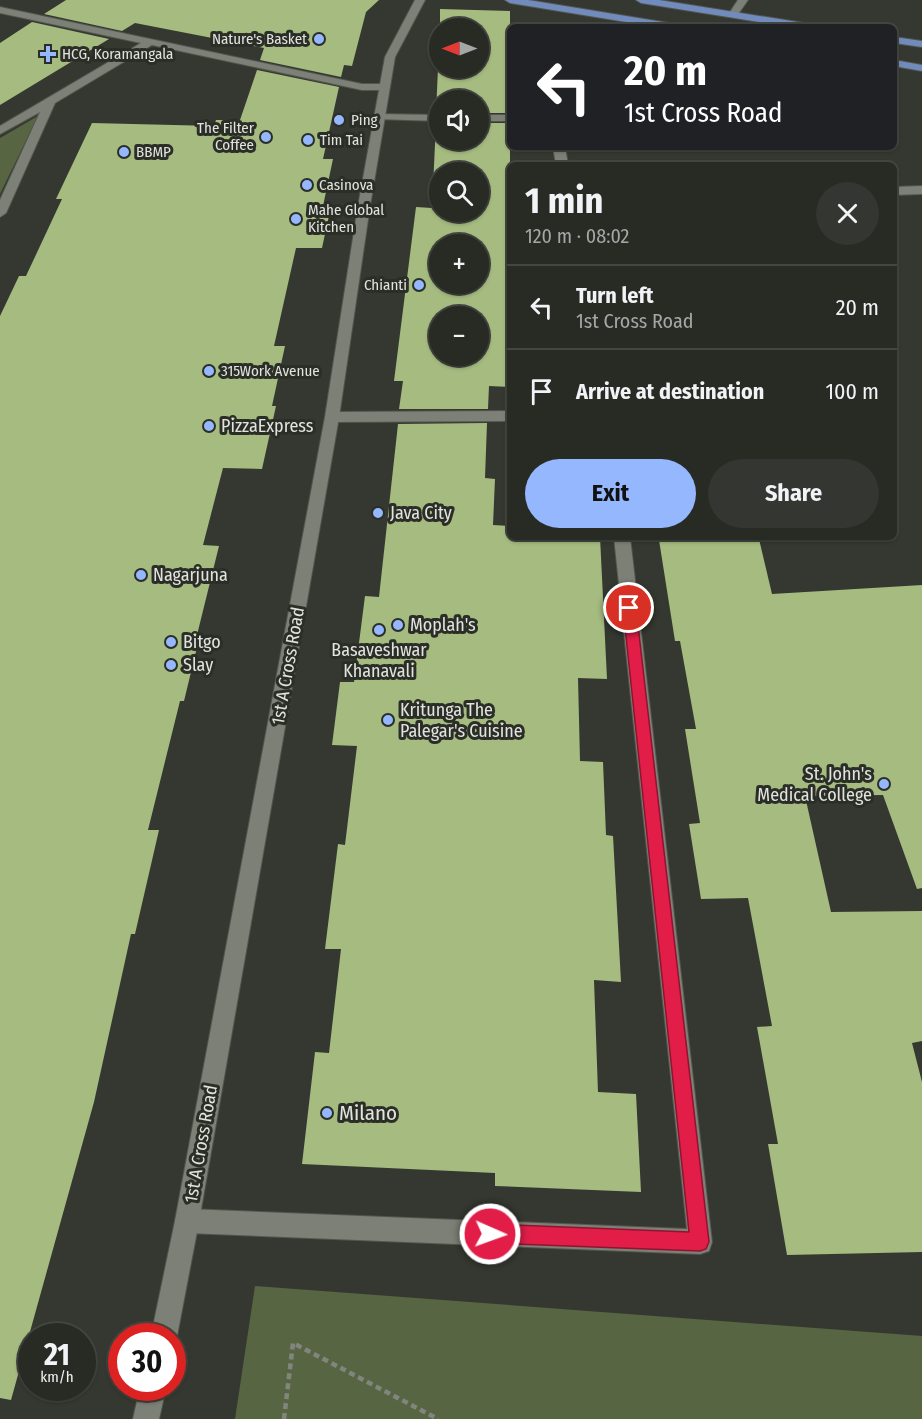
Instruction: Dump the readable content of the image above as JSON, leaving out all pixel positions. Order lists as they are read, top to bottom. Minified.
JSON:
{"streets":{"street":["1st A Cross Road"]},"places":{"other":["Nature's Basket","Ping","The Filter Coffee","Tim Tai","BBMP","Casinova","Mahe Global Kitchen","Chianti","315Work Avenue","PizzaExpress","Java City","Nagarjuna","Moplah's","Basaveshwar Khanavali","Bitgo","Slay","Kritunga The Palegar's Cuisine","St. John's Medical College","Milano"],"health":["HCG, Koramangala"]},"north":"left","page":{"map_buttons":["+","−"],"turn":["20 m","1st Cross Road"],"heading":["1 min","120 m · 08:02"],"list":[{"name":"Turn left","note":"1st Cross Road","value":"20 m"},{"name":"Arrive at destination","value":"100 m"}],"buttons":["Exit","Share"],"speed":"21 km/h","limit":"30"}}
